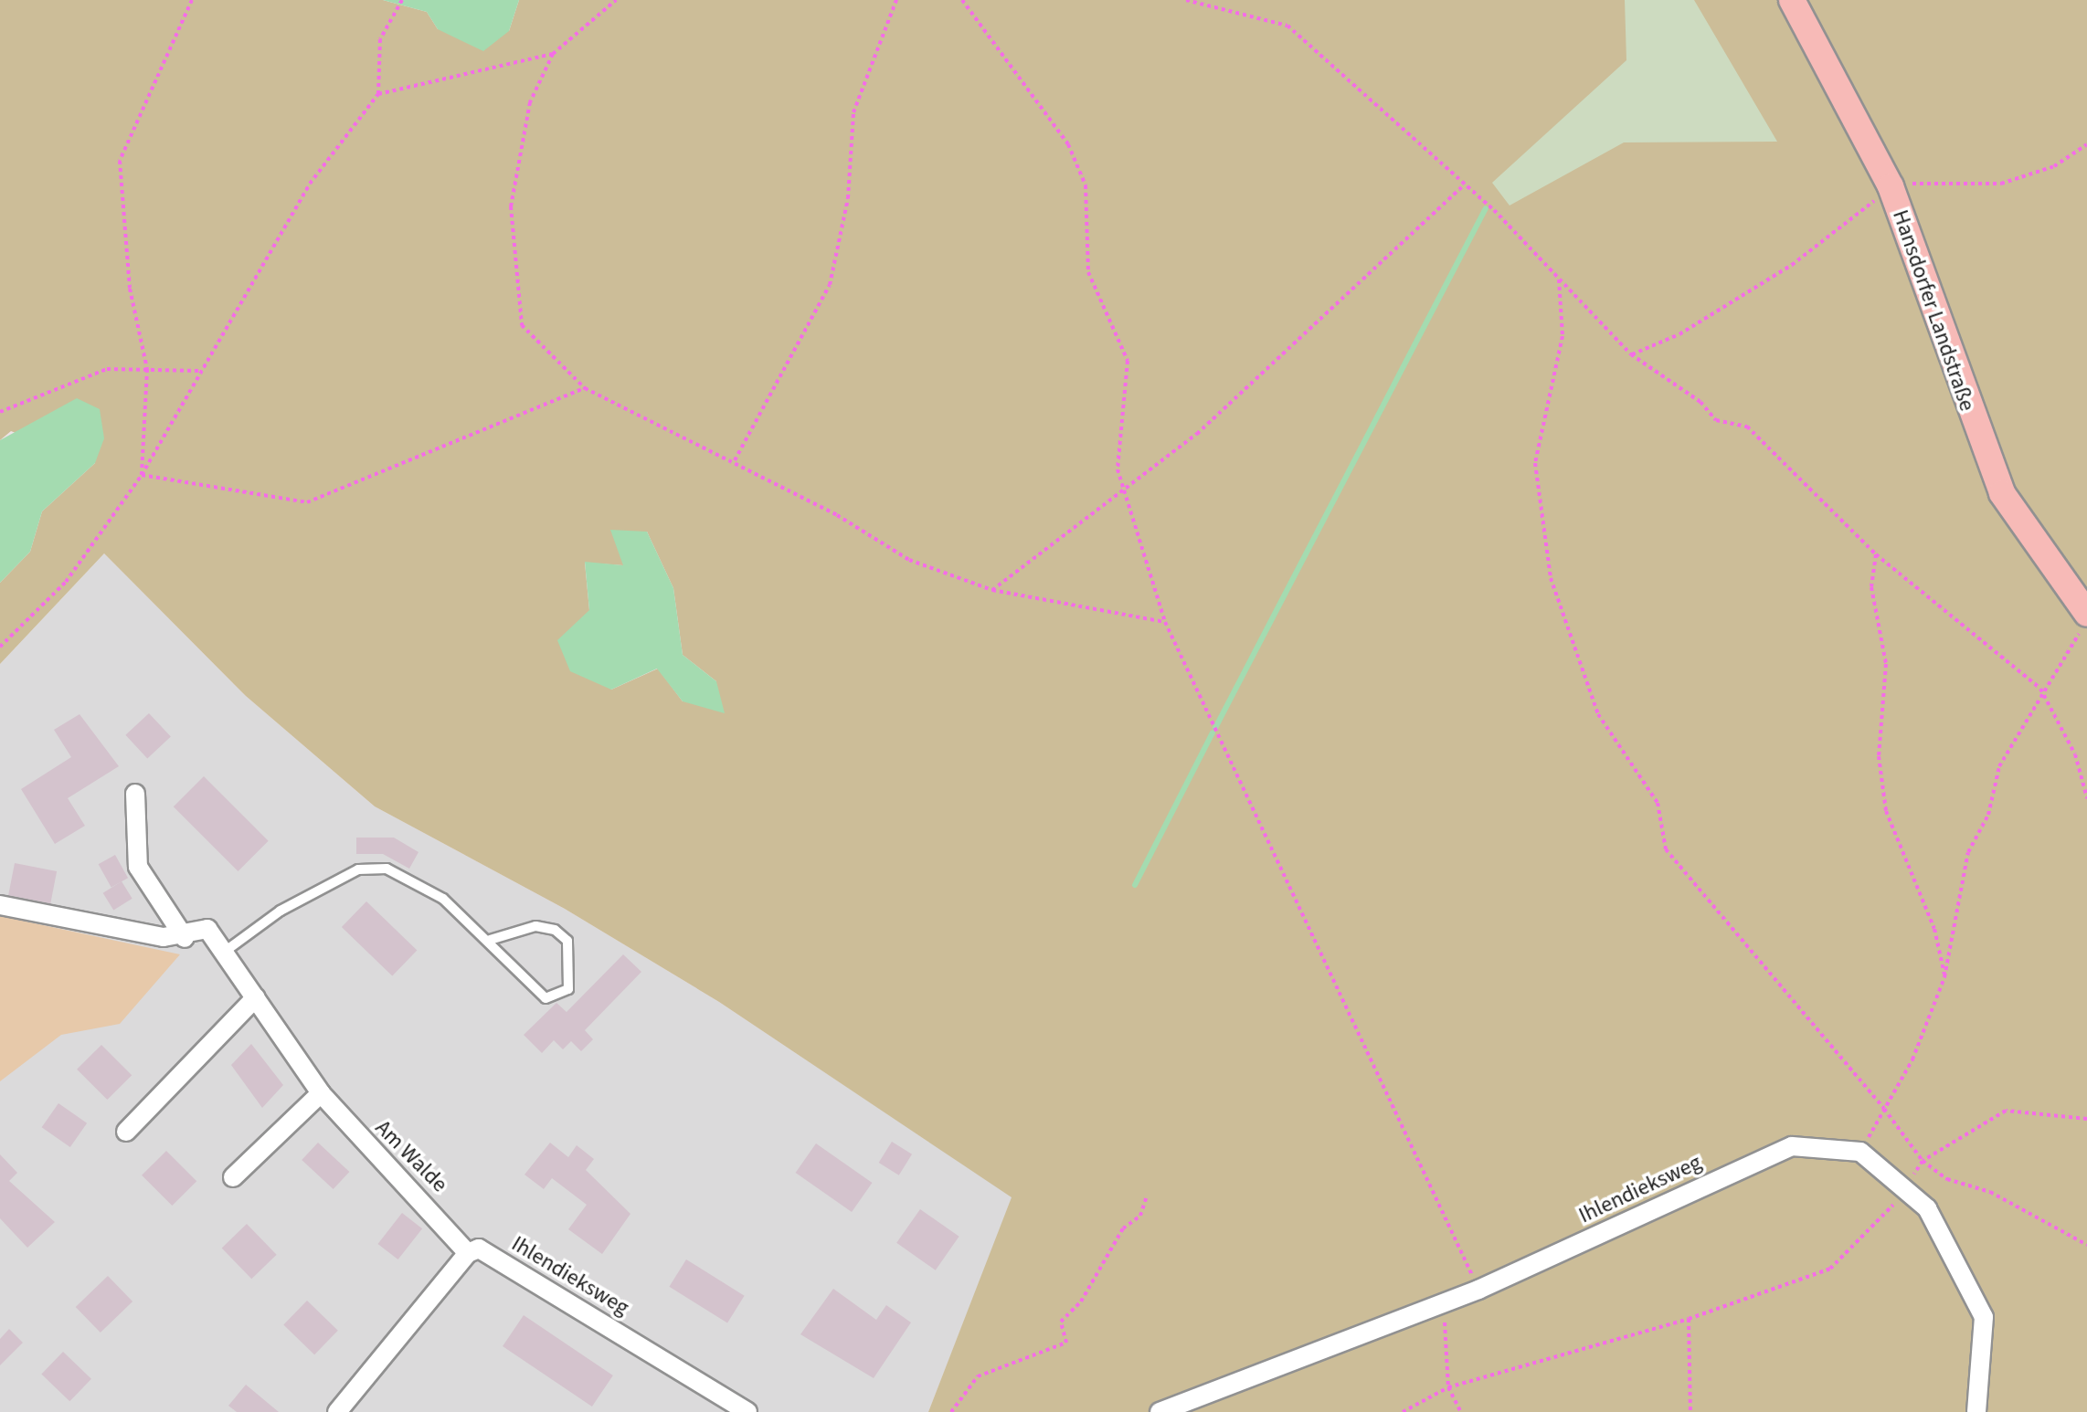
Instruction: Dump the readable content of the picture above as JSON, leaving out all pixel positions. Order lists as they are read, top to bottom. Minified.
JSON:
{"streets":{"main road":["Hansdorfer Landstraße"],"street":["Am Walde","Ihlendieksweg"]},"crossings":[["Am Walde","Ihlendieksweg"]]}
